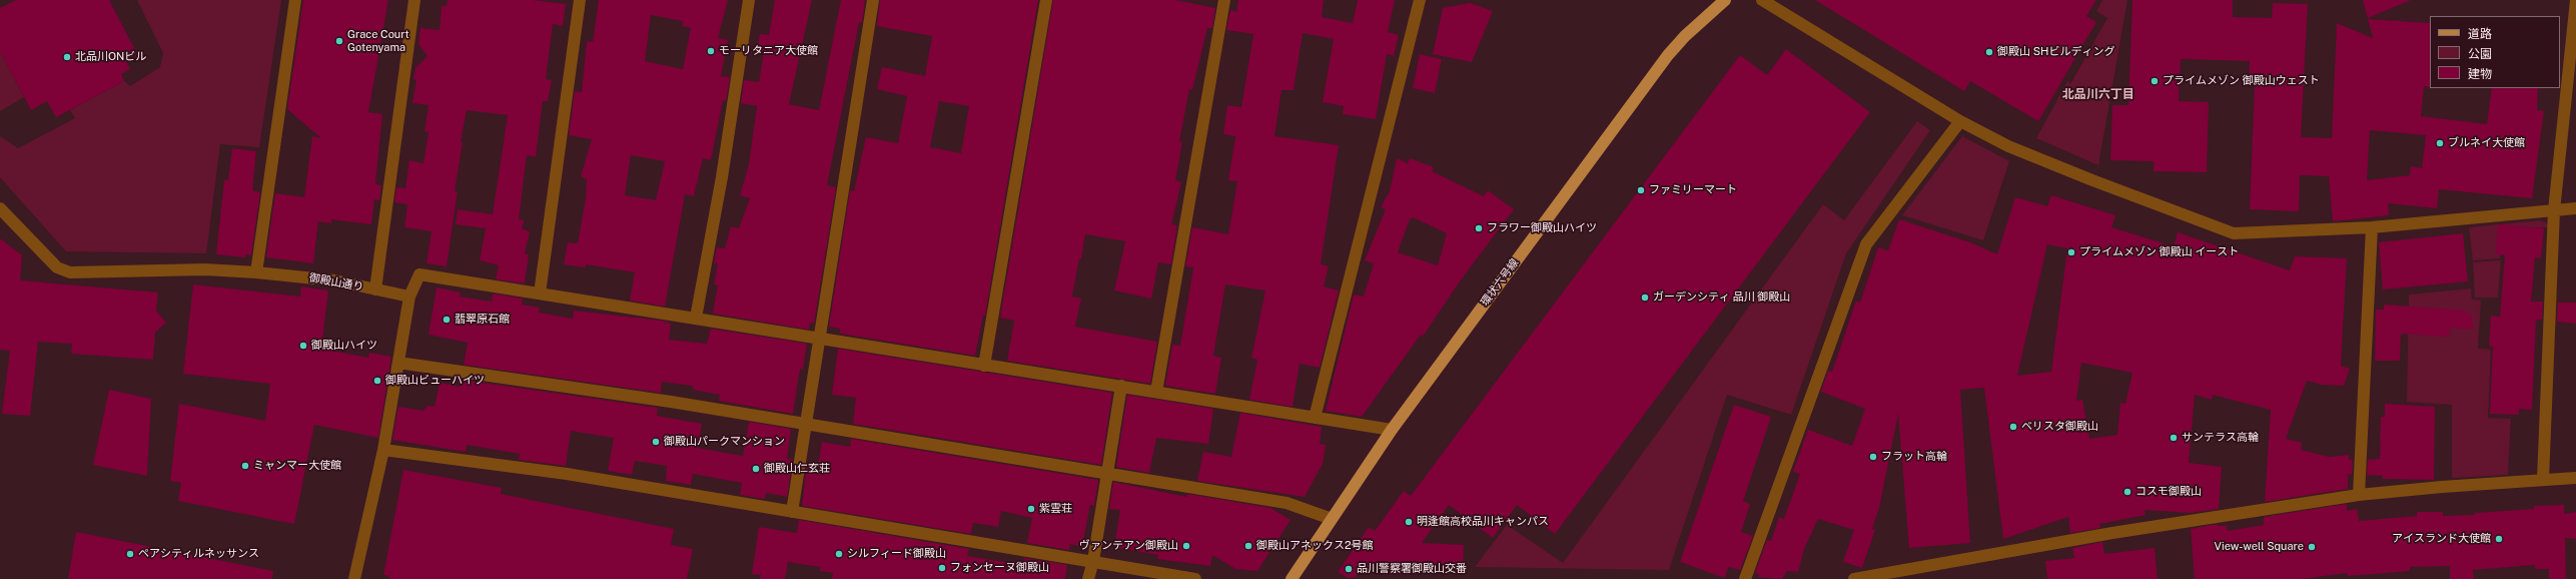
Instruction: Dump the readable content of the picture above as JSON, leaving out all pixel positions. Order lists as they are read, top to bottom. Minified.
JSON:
{"streets":{"main road":["環状六号線"],"street":["御殿山通り"]},"districts":["北品川六丁目"],"places":["Grace Court Gotenyama","モーリタニア大使館","御殿山 SHビルディング","北品川ONビル","プライムメゾン 御殿山ウェスト","ブルネイ大使館","ファミリーマート","フラワー御殿山ハイツ","プライムメゾン 御殿山 イースト","ガーデンシティ 品川 御殿山","翡翠原石館","御殿山ハイツ","御殿山ビューハイツ","ベリスタ御殿山","サンテラス高輪","御殿山パークマンション","フラット高輪","ミャンマー大使館","御殿山仁玄荘","コスモ御殿山","紫雲荘","明逢館高校品川キャンパス","アイスランド大使館","ヴァンテアン御殿山","御殿山アネックス2号館","View-well Square","ペアシティルネッサンス","シルフィード御殿山","フォンセーヌ御殿山","品川警察署御殿山交番"],"legend":["道路","公園","建物"]}
